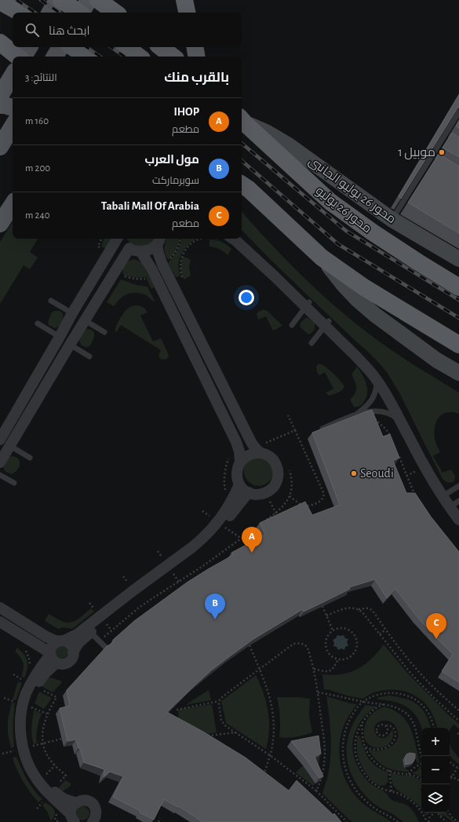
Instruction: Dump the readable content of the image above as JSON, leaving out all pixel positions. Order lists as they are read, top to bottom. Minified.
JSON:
{"streets":{"highway":["محور 26 يوليو"],"main road":["محور 26 يوليو الجانبى"]},"crossings":[["محور 26 يوليو الجانبى","محور 26 يوليو"]],"places":["موبيل 1","Seoudi"],"page":{"search":"ابحث هنا","heading":["بالقرب منك","النتائج: 3"],"list":[{"mark":"A","name":"IHOP","note":"مطعم","value":"160 m"},{"mark":"B","name":"مول العرب","note":"سوبرماركت","value":"200 m"},{"mark":"C","name":"Tabali Mall Of Arabia","note":"مطعم","value":"240 m"}],"pins":["A","B","C"],"map_buttons":["+","−"]}}
